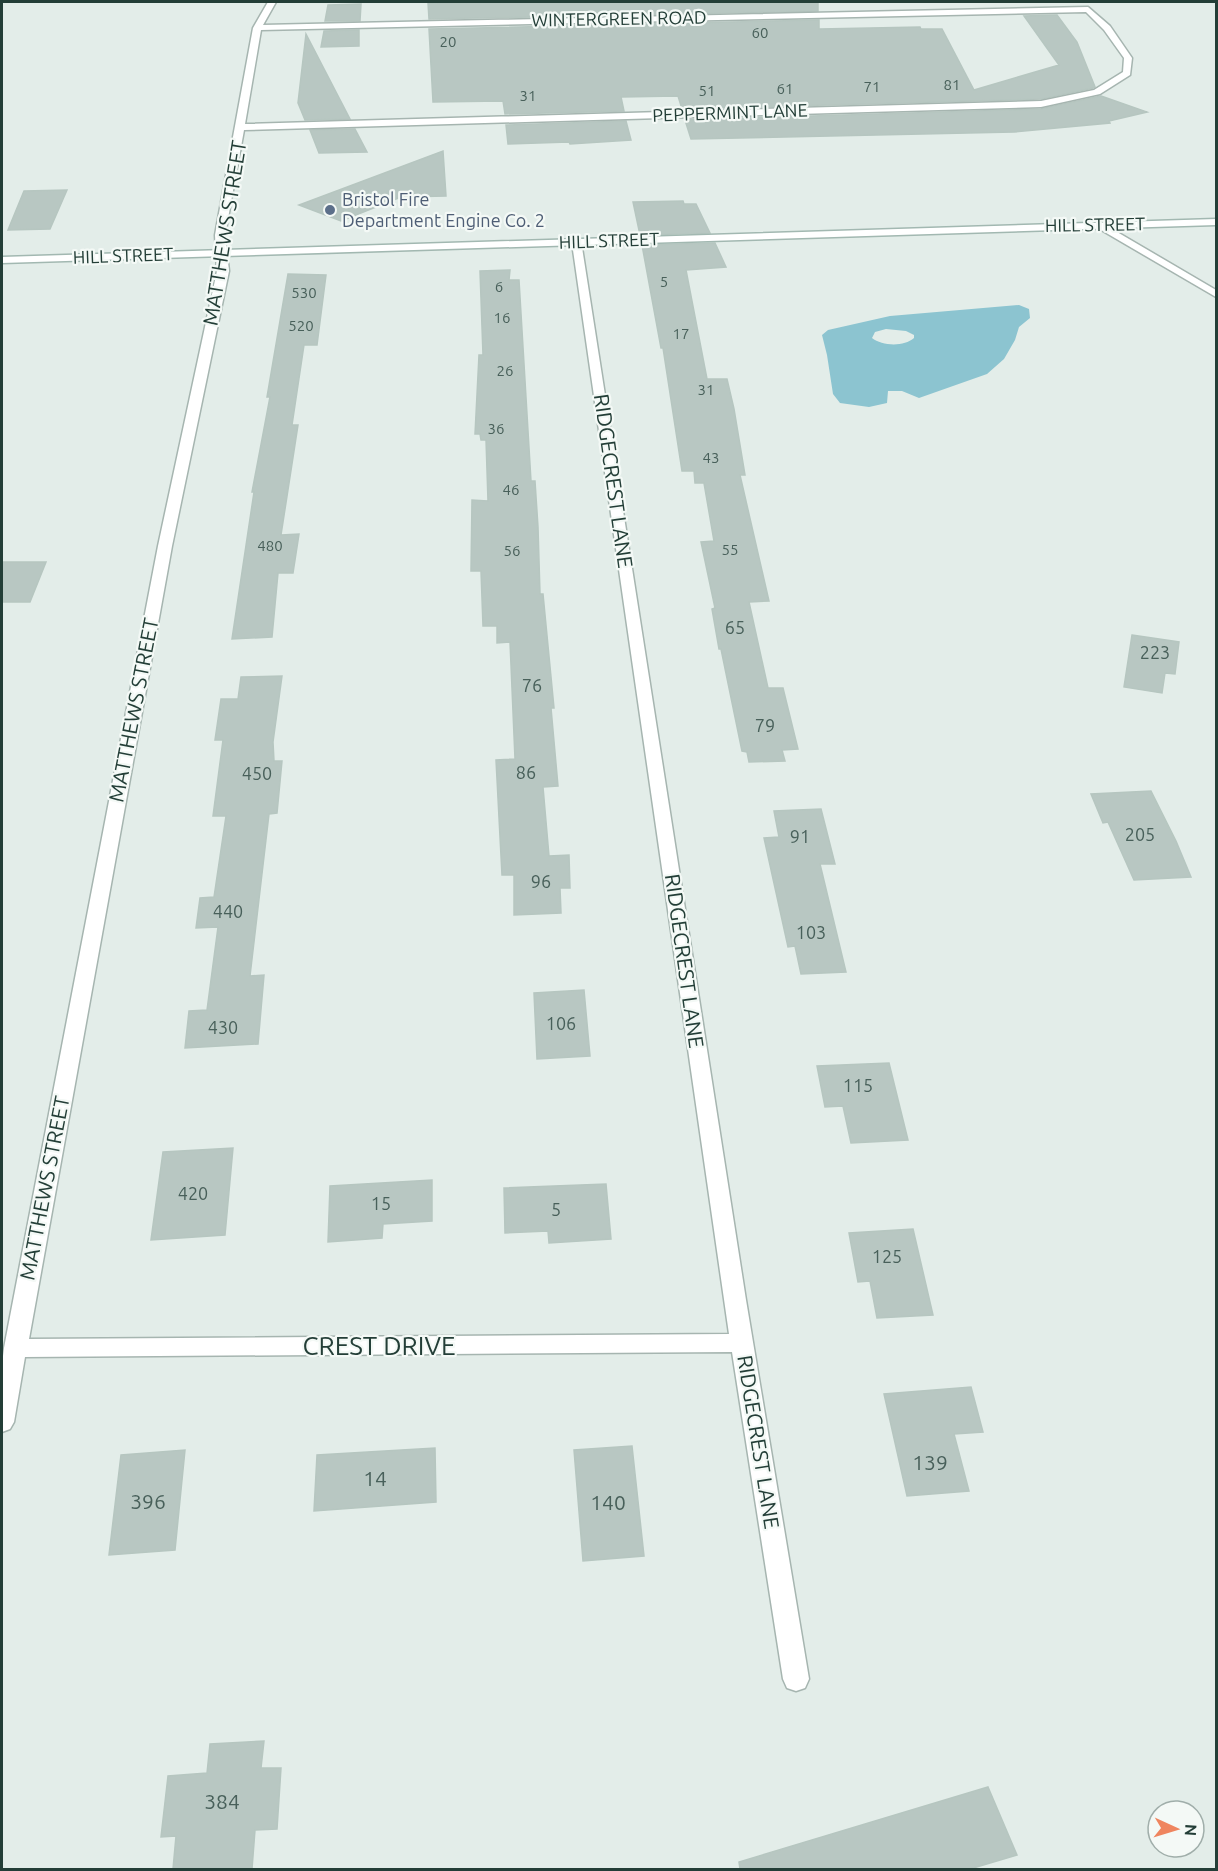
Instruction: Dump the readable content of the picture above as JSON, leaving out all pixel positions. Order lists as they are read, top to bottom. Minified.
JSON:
{"streets":{"street":["WINTERGREEN ROAD","PEPPERMINT LANE","HILL STREET","MATTHEWS STREET","RIDGECREST LANE","CREST DRIVE"]},"crossings":[["WINTERGREEN ROAD","PEPPERMINT LANE"],["WINTERGREEN ROAD","MATTHEWS STREET"],["PEPPERMINT LANE","MATTHEWS STREET"],["HILL STREET","MATTHEWS STREET"],["HILL STREET","RIDGECREST LANE"],["MATTHEWS STREET","CREST DRIVE"],["RIDGECREST LANE","CREST DRIVE"]],"places":["Bristol Fire Department Engine Co. 2"],"house_numbers":["60","20","81","71","61","51","31","5","6","530","16","520","17","26","31","36","43","46","480","55","56","65","223","76","79","86","450","205","91","96","440","103","106","430","115","420","15","5","125","139","14","396","140","384"],"north":"right"}
